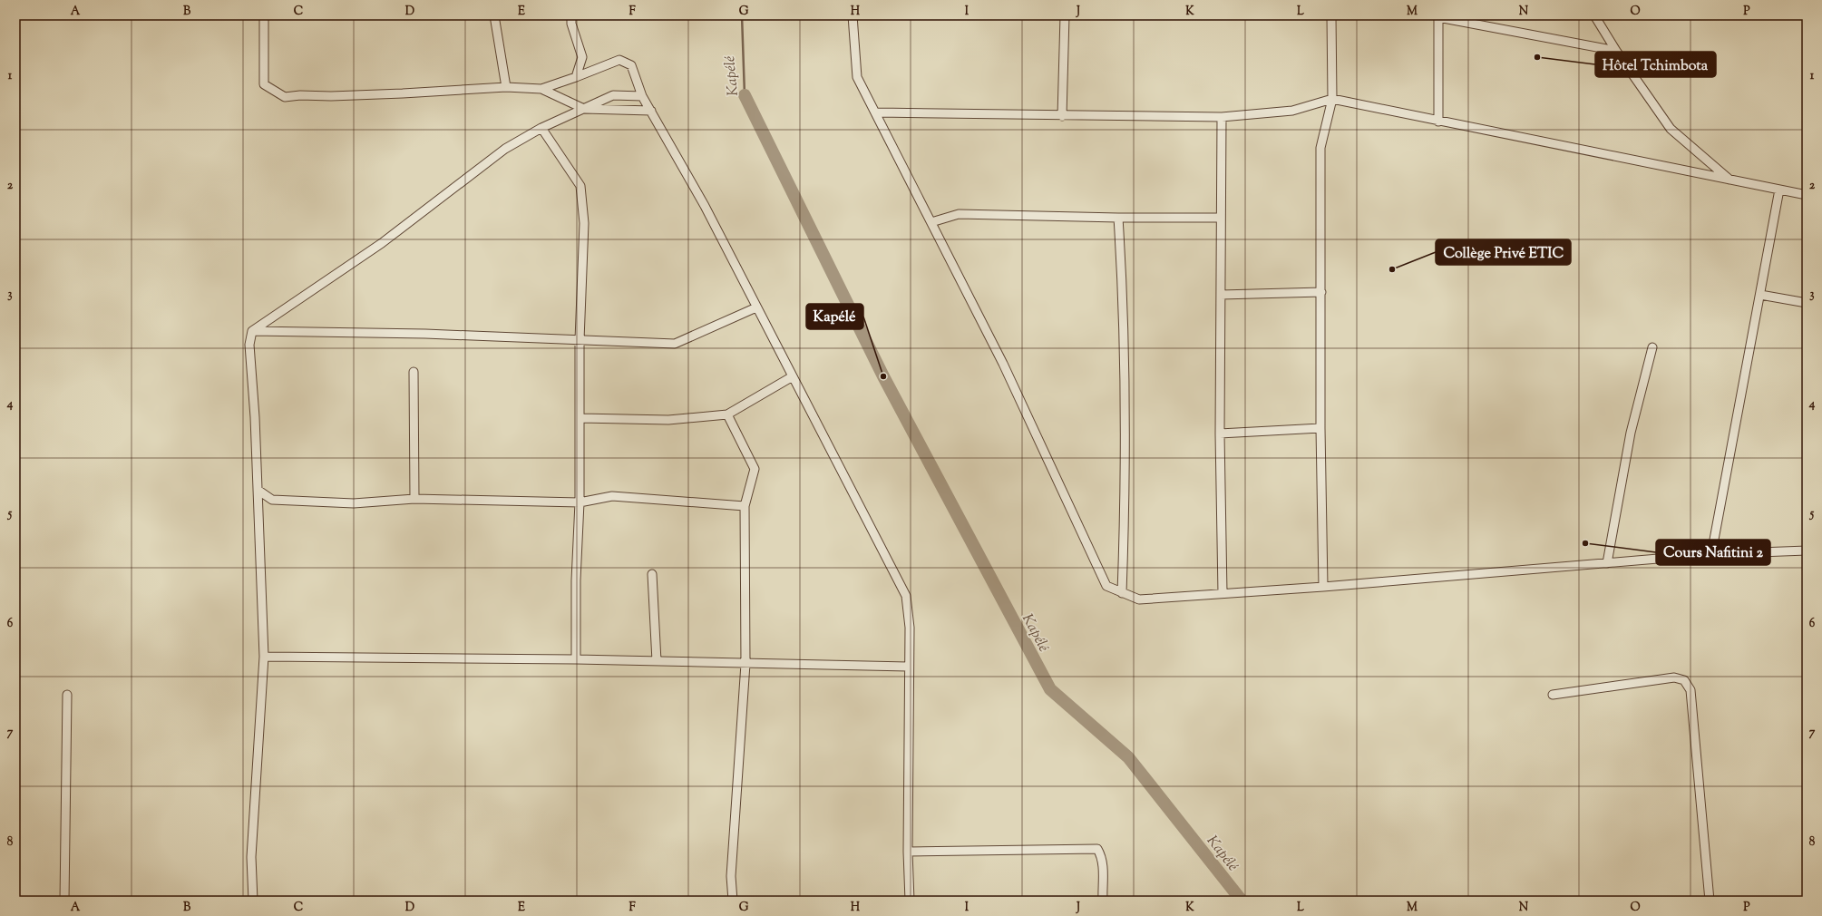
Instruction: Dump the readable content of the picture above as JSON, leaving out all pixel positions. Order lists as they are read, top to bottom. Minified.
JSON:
{"water":["Kapélé"],"places":["Hôtel Tchimbota","Collège Privé ETIC","Kapélé","Cours Nafitini 2"],"grid":{"columns":["A","B","C","D","E","F","G","H","I","J","K","L","M","N","O","P"],"rows":["1","2","3","4","5","6","7","8"]}}
